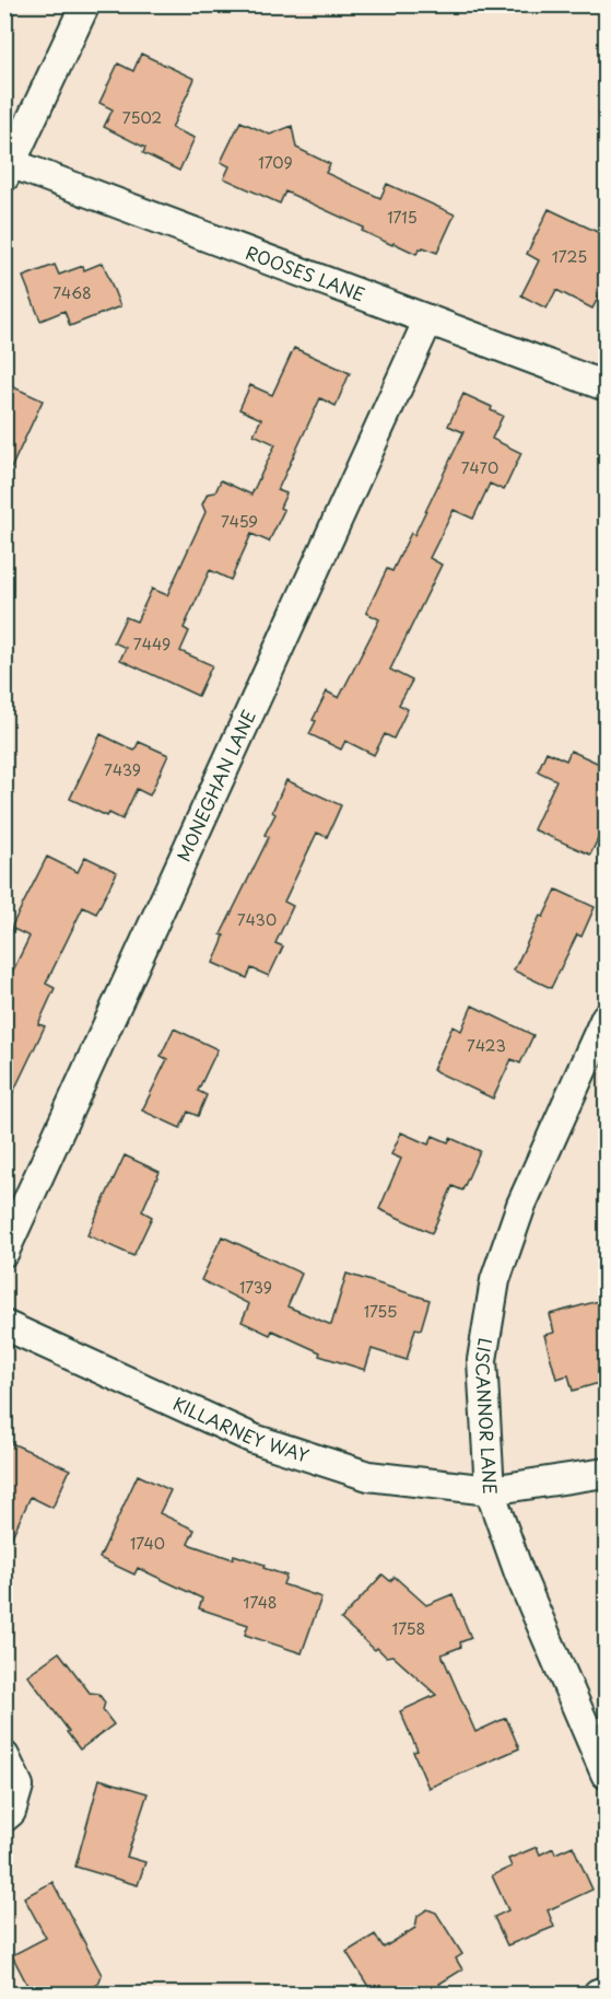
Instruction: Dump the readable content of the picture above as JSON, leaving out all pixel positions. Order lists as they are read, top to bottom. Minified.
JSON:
{"streets":{"street":["ROOSES LANE","MONEGHAN LANE","LISCANNOR LANE","KILLARNEY WAY"]},"crossings":[["ROOSES LANE","MONEGHAN LANE"],["LISCANNOR LANE","KILLARNEY WAY"]],"house_numbers":["7502","1709","1715","1725","7468","7470","7459","7449","7439","7430","7423","1739","1755","1740","1748","1758"]}
